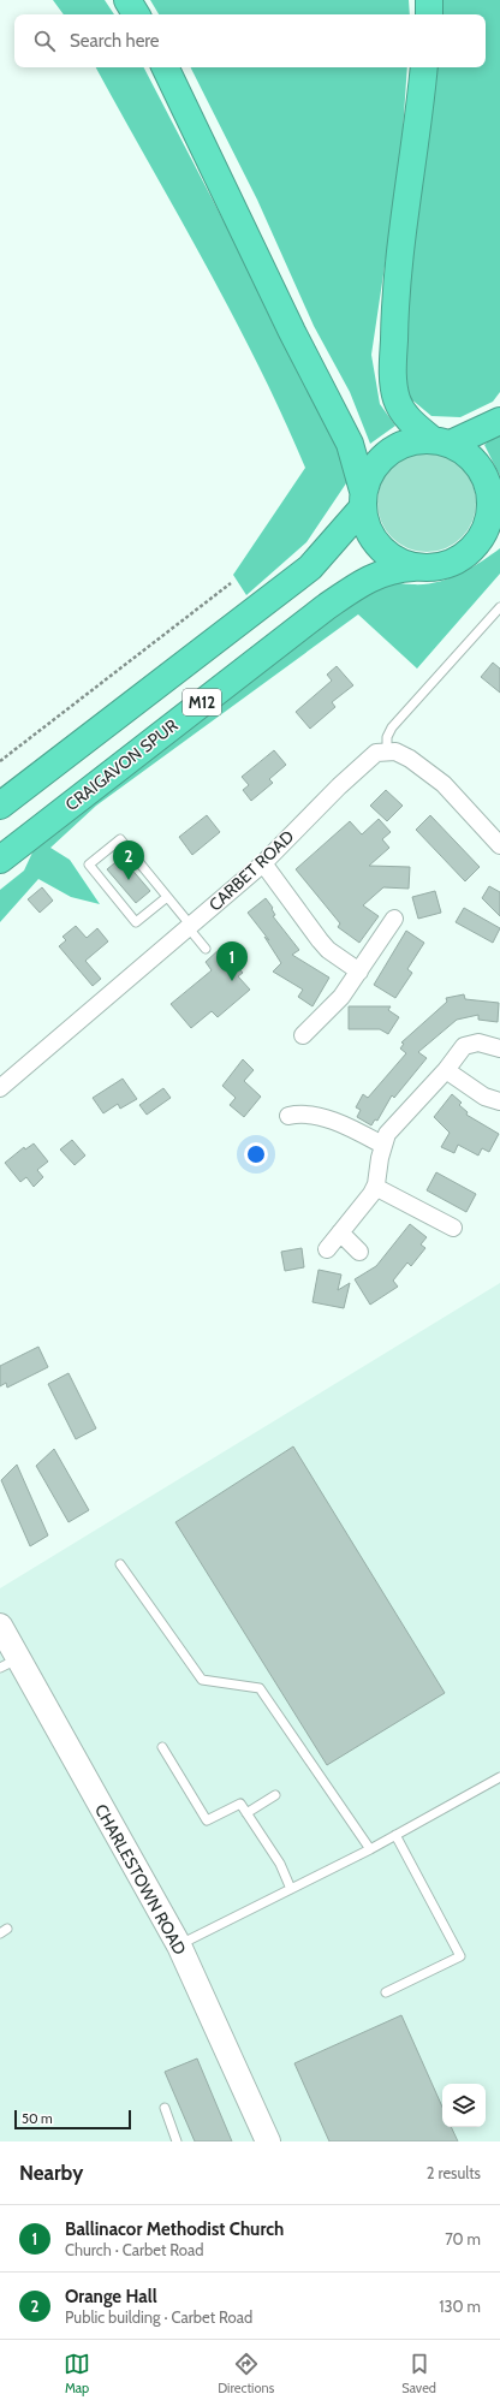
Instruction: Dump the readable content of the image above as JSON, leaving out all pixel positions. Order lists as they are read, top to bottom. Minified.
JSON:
{"streets":{"highway":["M12","CRAIGAVON SPUR"],"main road":["CHARLESTOWN ROAD"],"street":["CARBET ROAD"]},"crossings":[["M12","CRAIGAVON SPUR"]],"scale_bar":"50 m","page":{"search":"Search here","pins":["2","1"],"scale":"50 m","heading":["Nearby","2 results"],"list":[{"mark":"1","name":"Ballinacor Methodist Church","note":"Church · Carbet Road","value":"70 m"},{"mark":"2","name":"Orange Hall","note":"Public building · Carbet Road","value":"130 m"}],"nav":["Map","Directions","Saved"]}}
